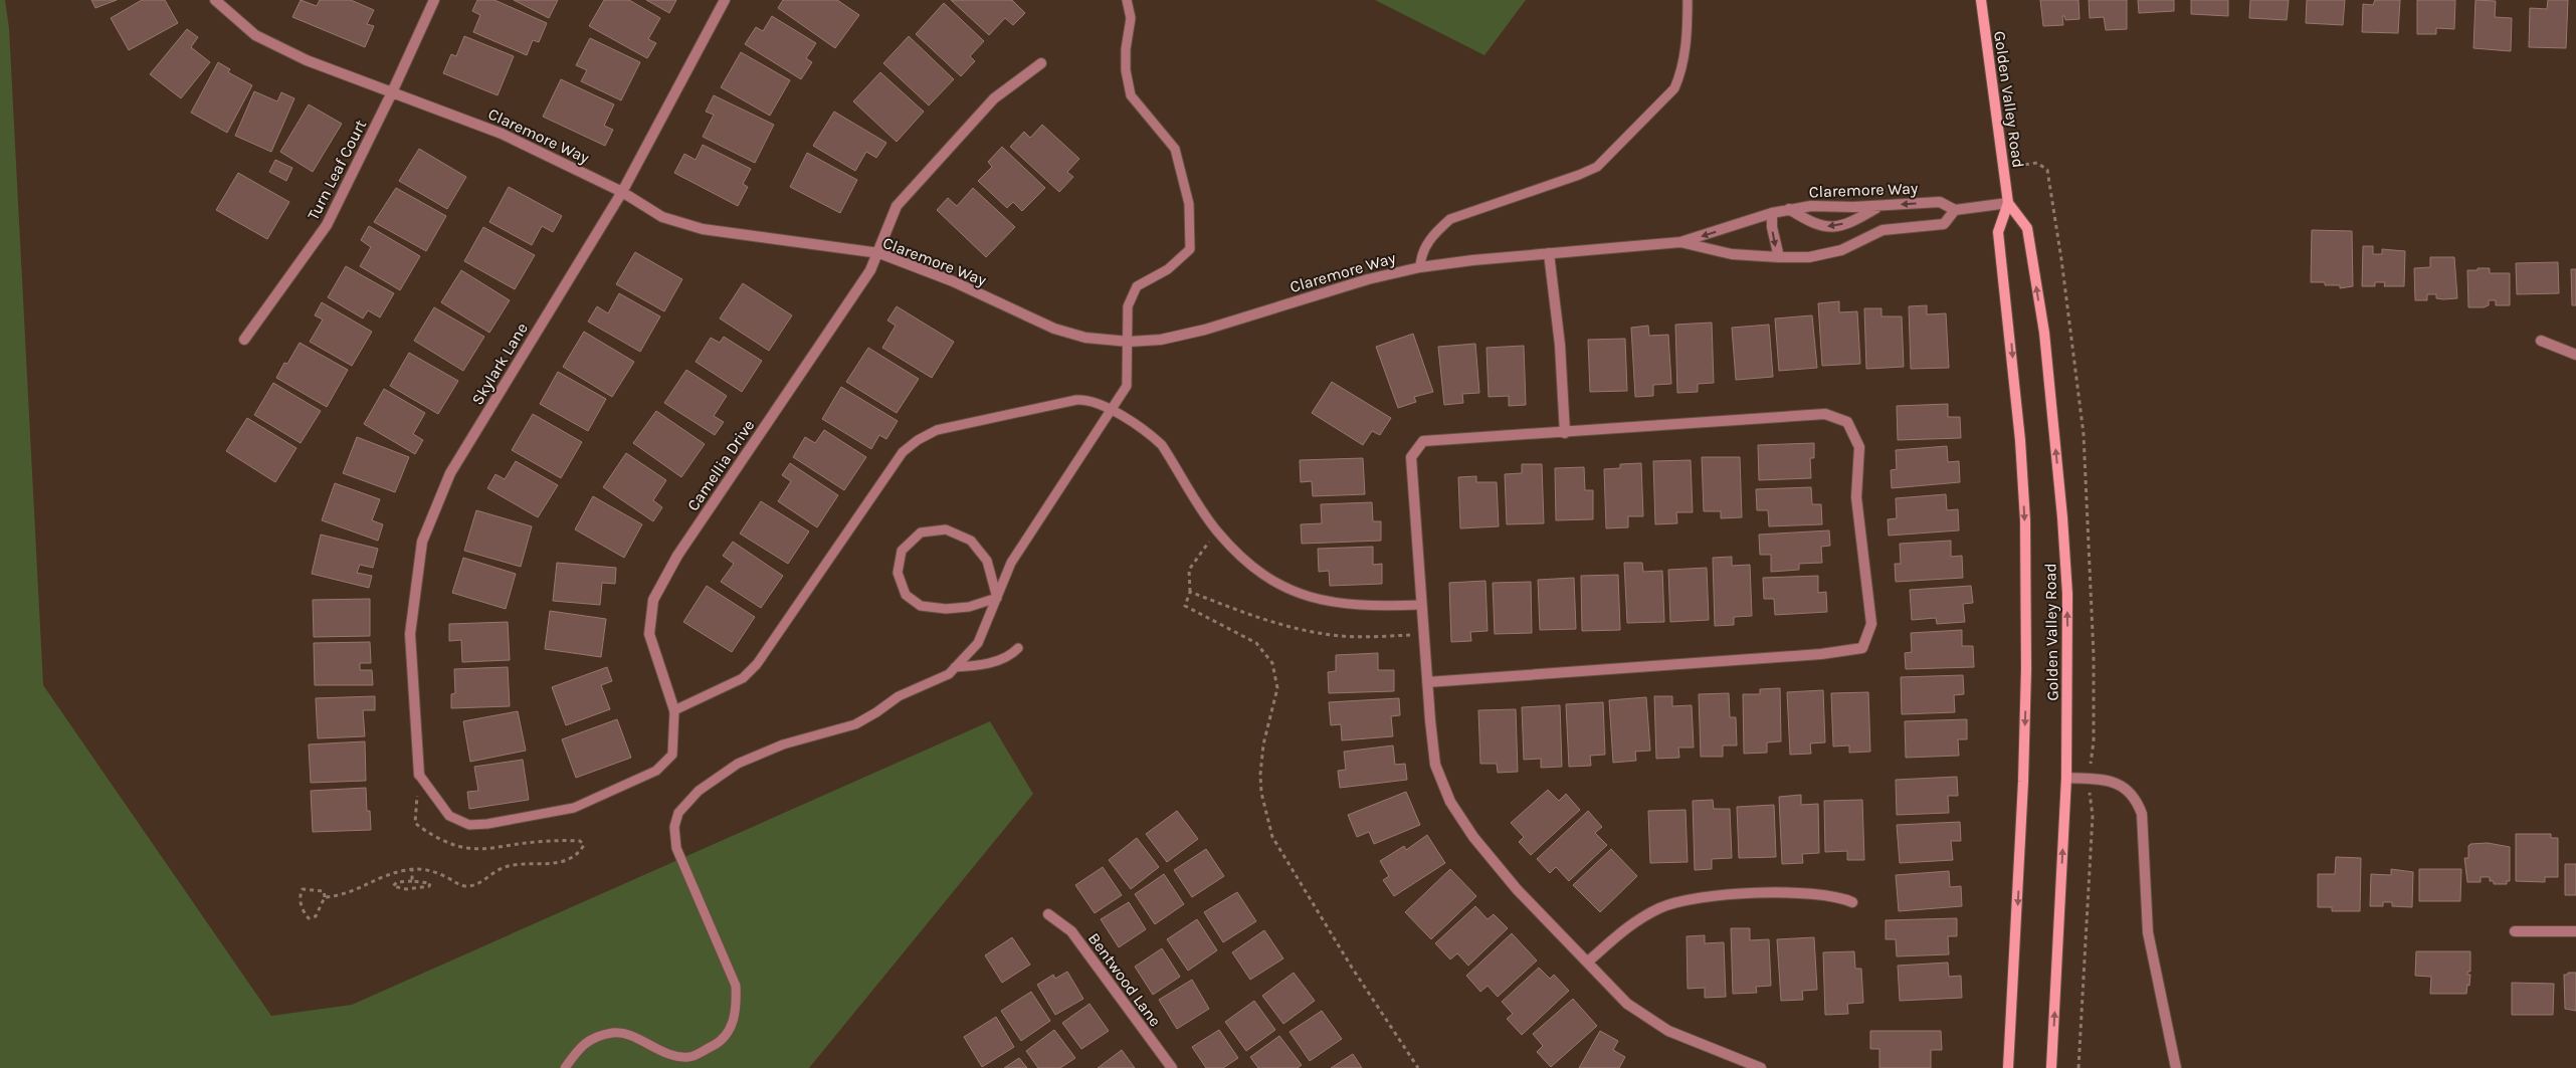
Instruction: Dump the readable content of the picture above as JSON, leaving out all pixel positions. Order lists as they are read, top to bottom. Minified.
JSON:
{"streets":{"main road":["Golden Valley Road"],"street":["Claremore Way","Turn Leaf Court","Skylark Lane","Camellia Drive","Bentwood Lane"]},"crossings":[["Golden Valley Road","Claremore Way"],["Claremore Way","Turn Leaf Court"],["Claremore Way","Skylark Lane"],["Claremore Way","Camellia Drive"]]}
